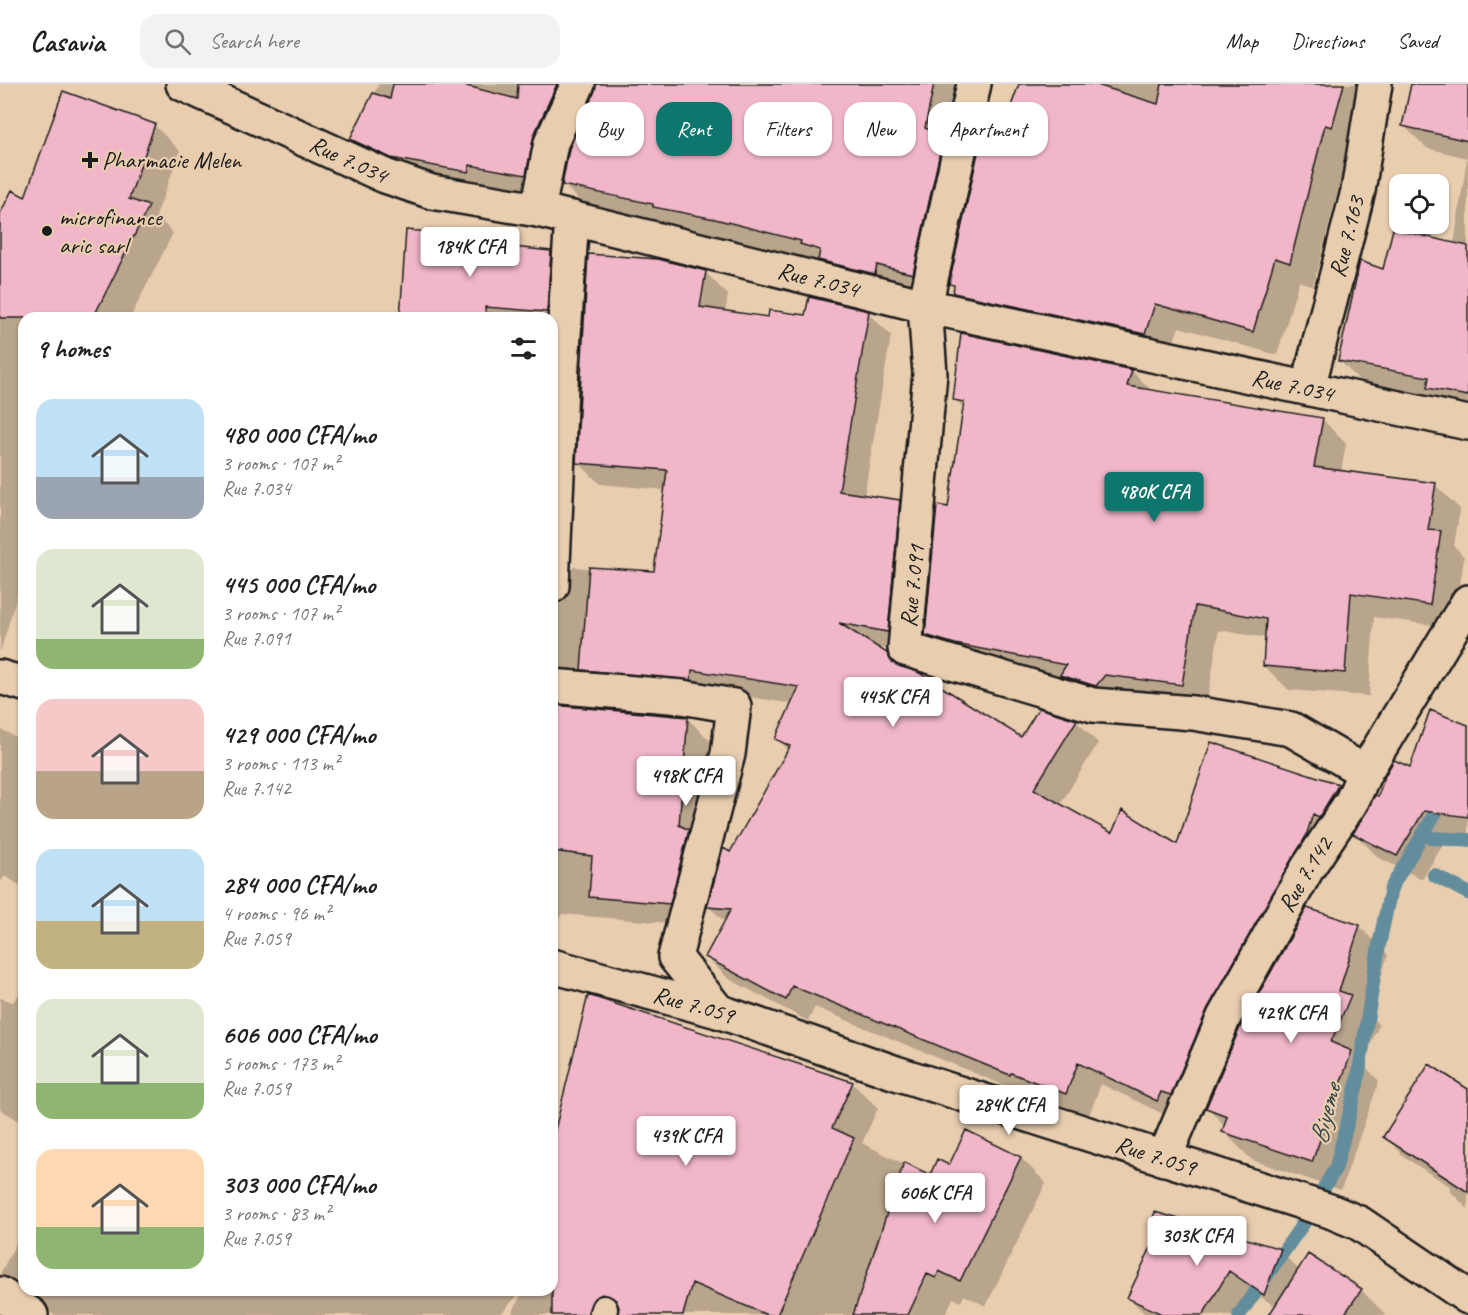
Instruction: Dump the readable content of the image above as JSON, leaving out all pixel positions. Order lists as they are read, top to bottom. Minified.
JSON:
{"streets":{"street":["Rue 7.034","Rue 7.163","Rue 7.091","Rue 7.142","Rue 7.059"]},"crossings":[["Rue 7.034","Rue 7.163"],["Rue 7.034","Rue 7.091"],["Rue 7.091","Rue 7.142"],["Rue 7.142","Rue 7.059"]],"water":["Biyeme"],"places":{"health":["Pharmacie Melen"],"other":["microfinance aric sarl"]},"page":{"header":"Casavia","search":"Search here","nav":["Map","Directions","Saved"],"chip":["Buy","Rent","Filters","New","Apartment"],"price":["184K CFA","480K CFA","445K CFA","498K CFA","429K CFA","284K CFA","439K CFA","606K CFA","303K CFA"],"heading":"9 homes","list":[{"name":"480 000 CFA/mo","note":"3 rooms · 107 m² · Rue 7.034"},{"name":"445 000 CFA/mo","note":"3 rooms · 107 m² · Rue 7.091"},{"name":"429 000 CFA/mo","note":"3 rooms · 113 m² · Rue 7.142"},{"name":"284 000 CFA/mo","note":"4 rooms · 96 m² · Rue 7.059"},{"name":"606 000 CFA/mo","note":"5 rooms · 173 m² · Rue 7.059"},{"name":"303 000 CFA/mo","note":"3 rooms · 83 m² · Rue 7.059"}]}}
